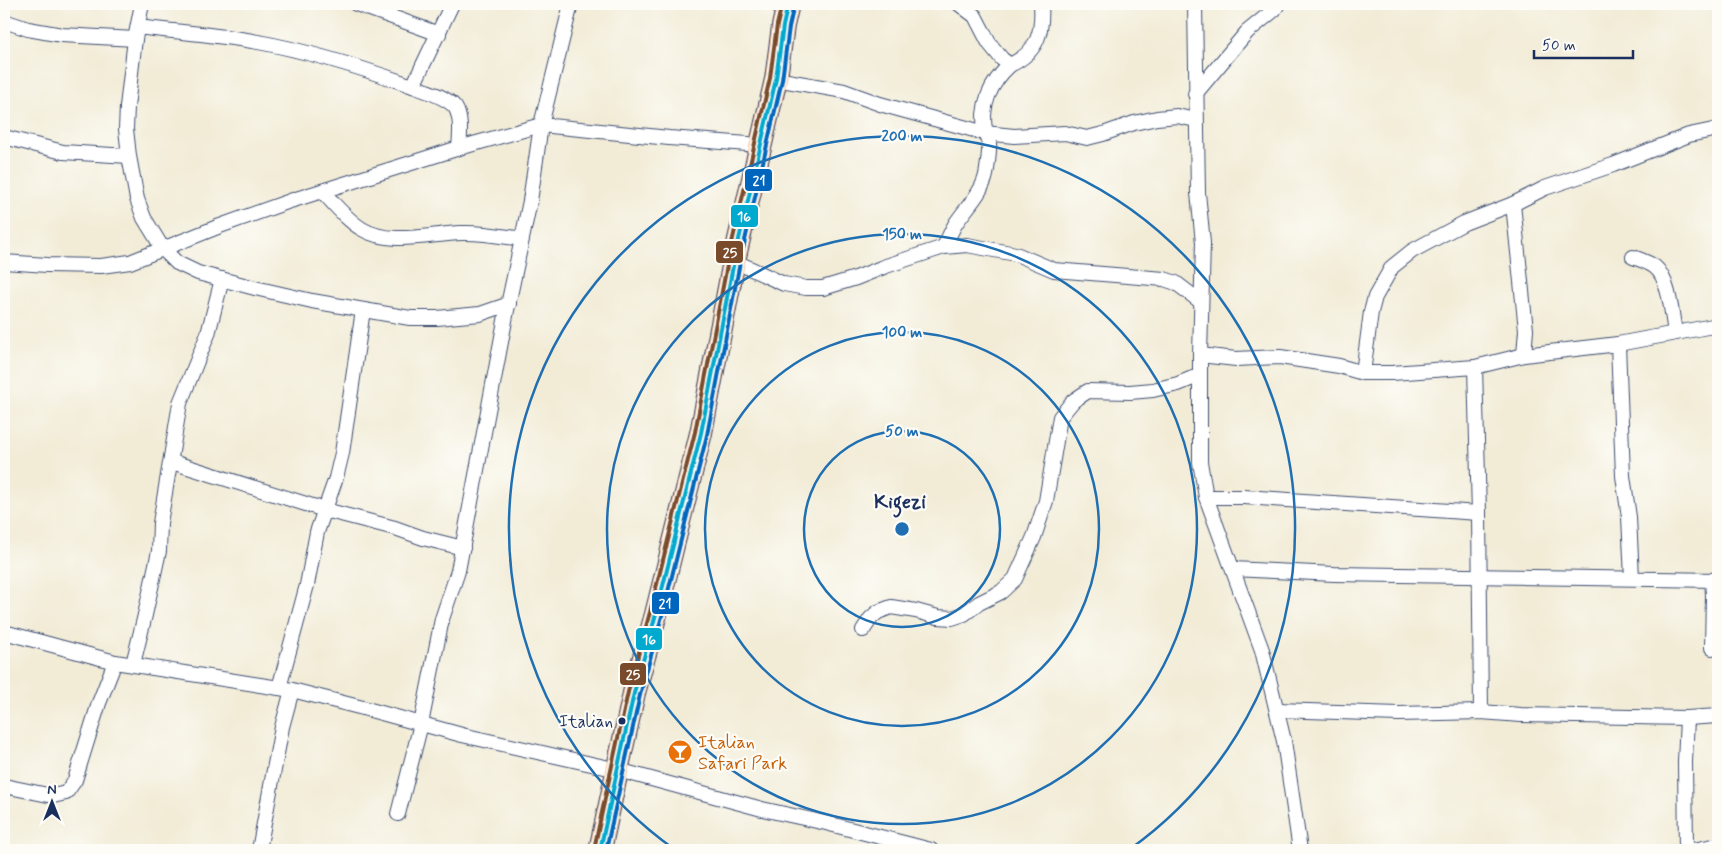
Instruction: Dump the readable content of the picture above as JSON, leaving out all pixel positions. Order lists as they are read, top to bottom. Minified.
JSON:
{"districts":["Kigezi"],"places":{"other":["Italian"],"bar":["Italian Safari Park"]},"lines":["transit line 16","transit line 25","transit line 21"],"scale_bar":"50 m","north":"top","rings":["200 m","150 m","100 m","50 m"]}
